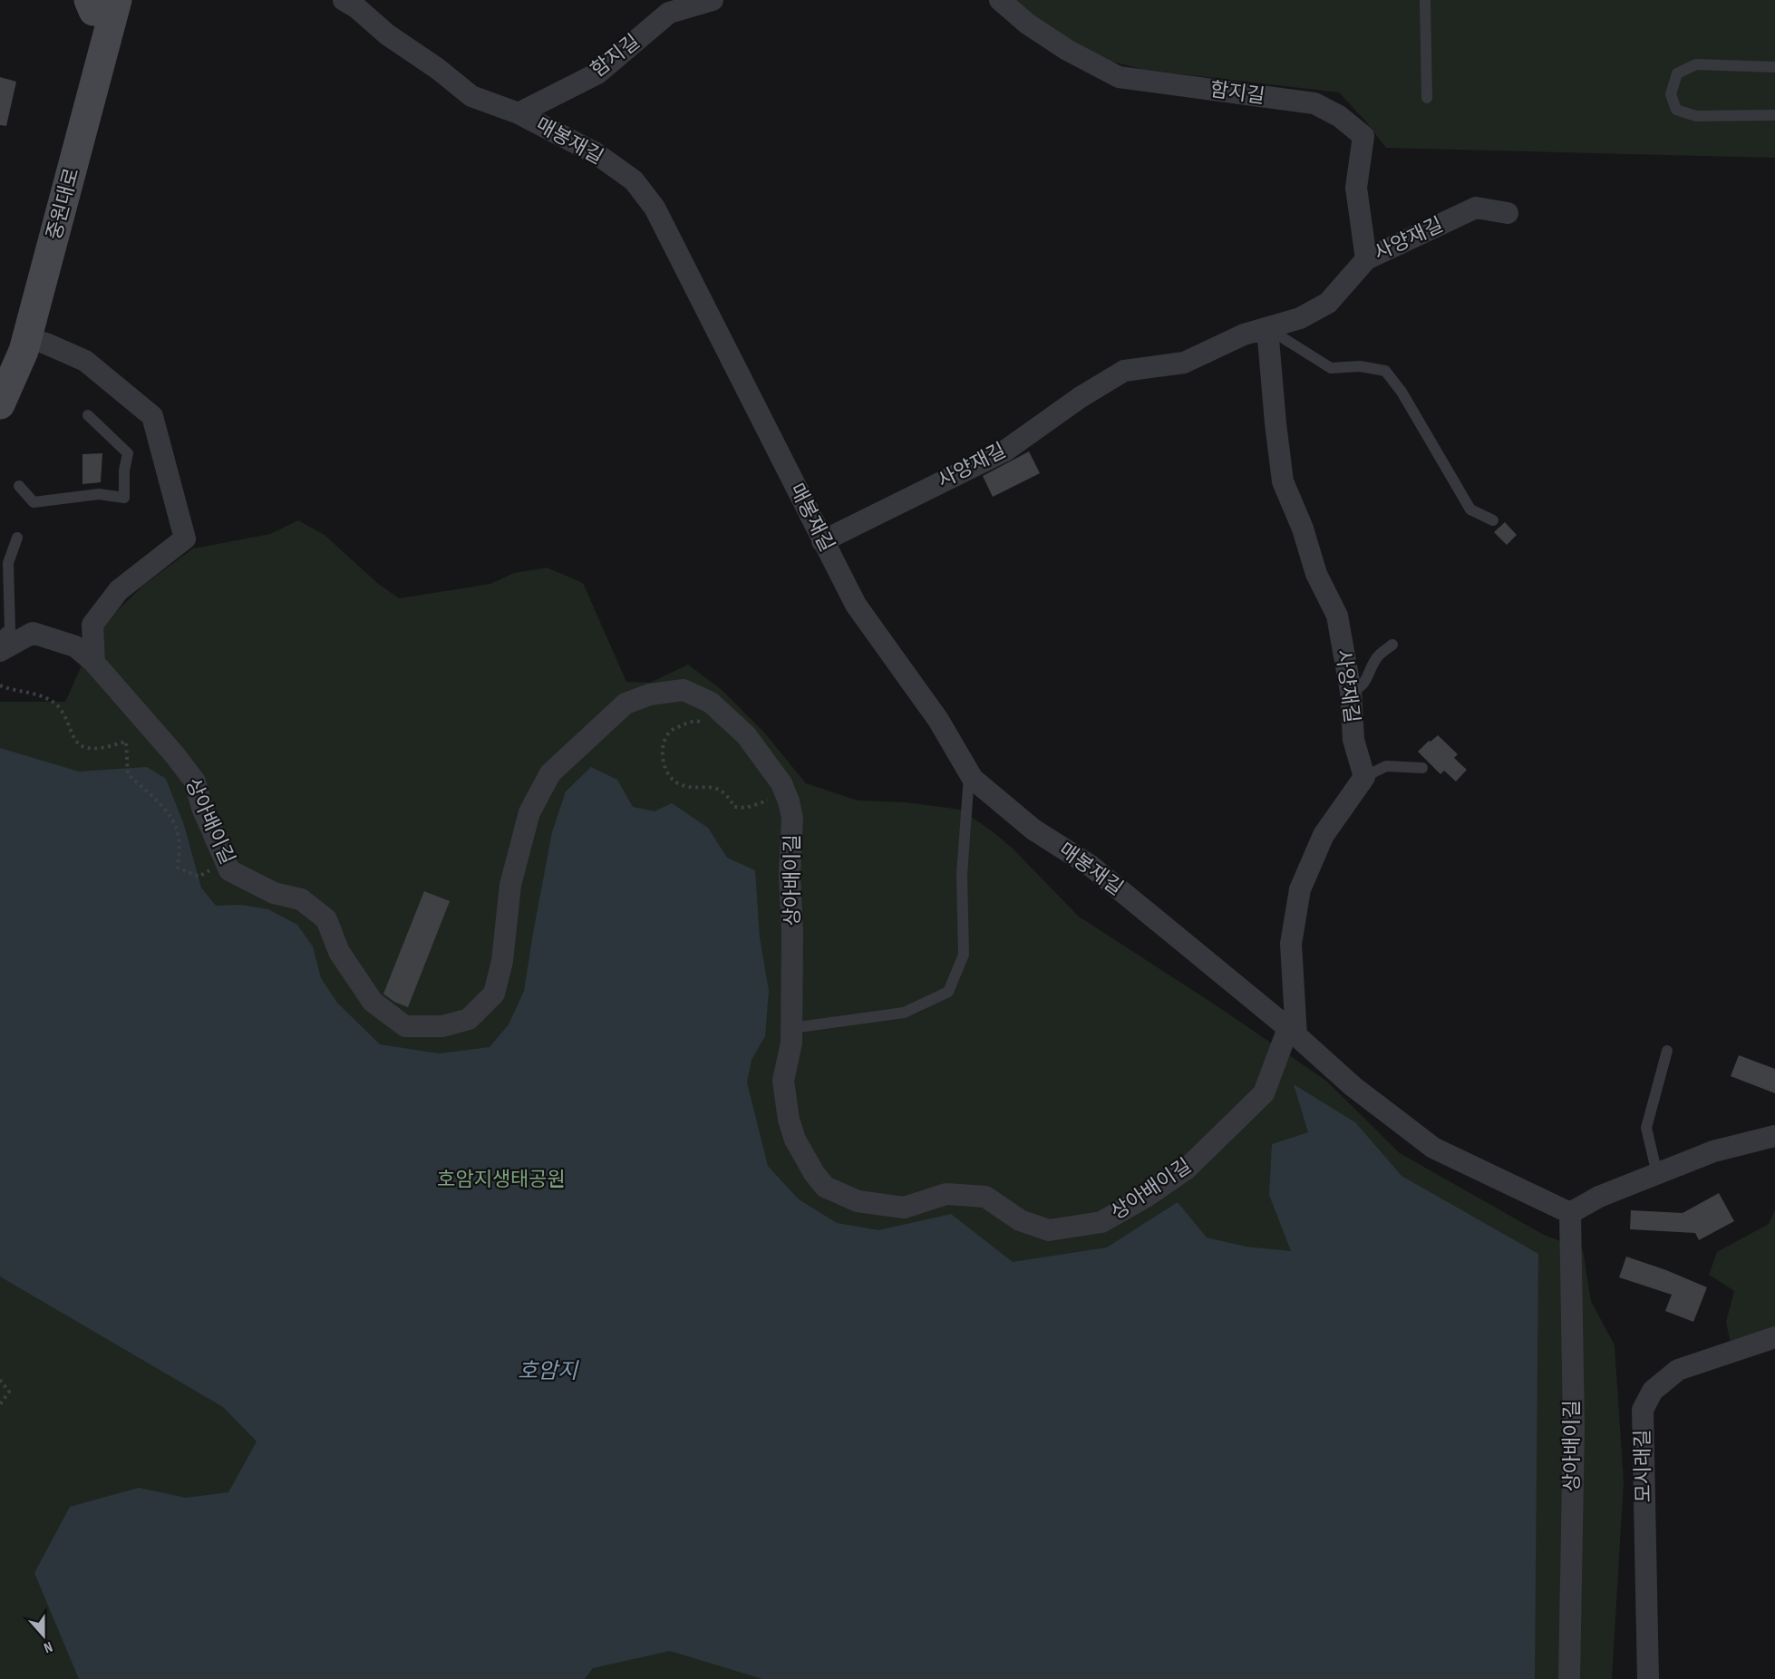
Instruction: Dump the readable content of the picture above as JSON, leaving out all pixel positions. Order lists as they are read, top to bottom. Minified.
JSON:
{"streets":{"main road":["중원대로"],"street":["함지길","매봉재길","사양재길","상아배이길","모시래길"]},"crossings":[["함지길","매봉재길"],["함지길","사양재길"],["매봉재길","사양재길"],["매봉재길","상아배이길"]],"water":["호암지"],"parks":["호암지생태공원"],"north":"bottom"}
